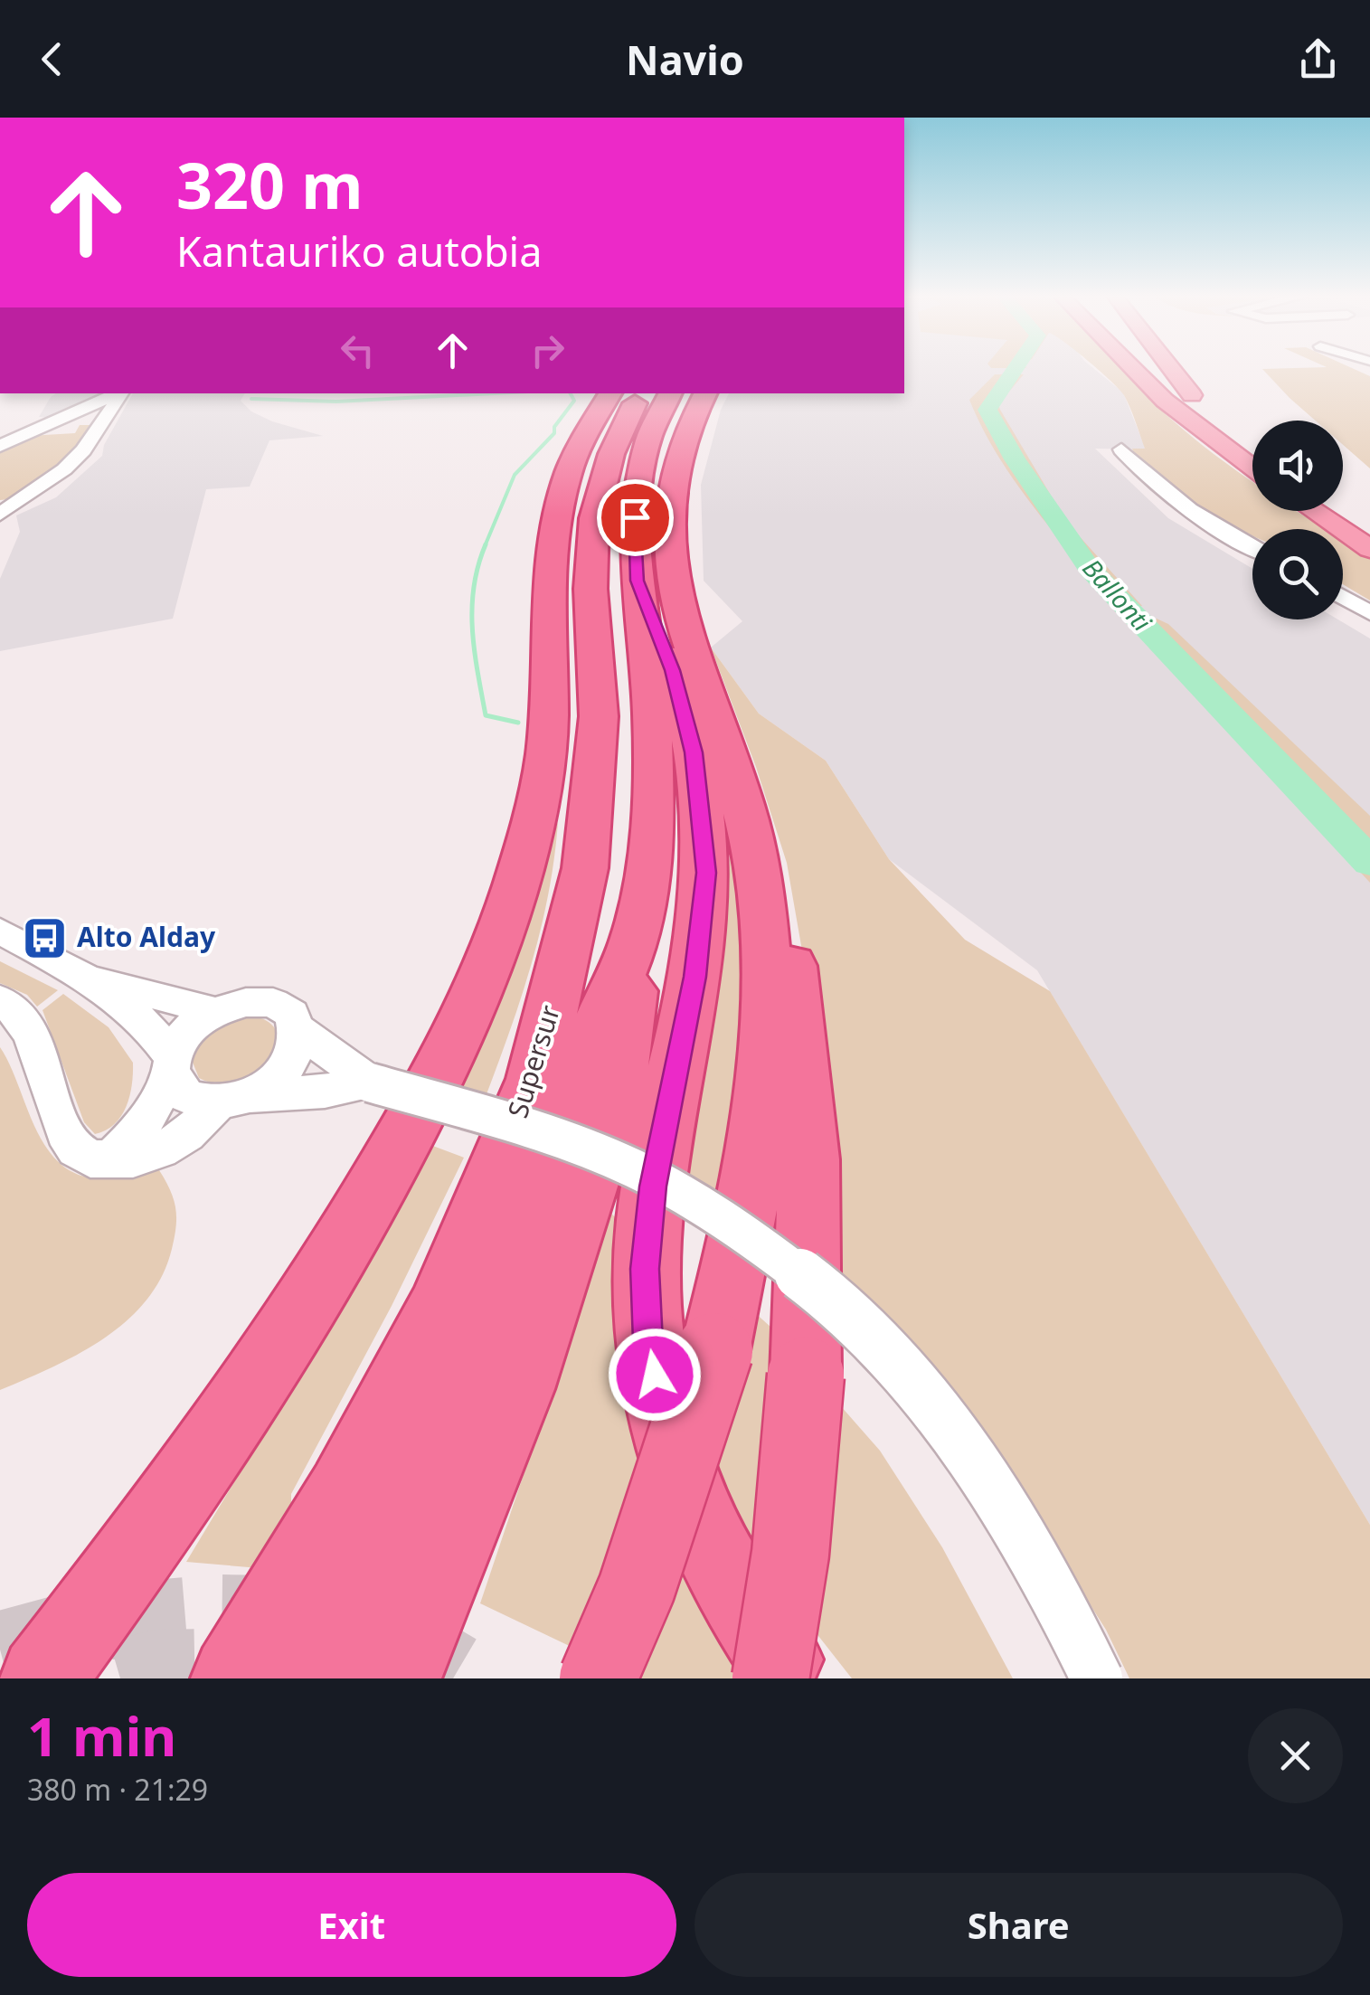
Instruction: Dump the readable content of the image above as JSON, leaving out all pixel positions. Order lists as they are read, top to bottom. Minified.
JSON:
{"streets":{"highway":["Supersur"]},"water":["Ballonti"],"places":{"bus stop":["Alto Alday"]},"page":{"header":"Navio","turn":["320 m","Kantauriko autobia"],"heading":["1 min","380 m · 21:29"],"buttons":["Exit","Share"]}}
